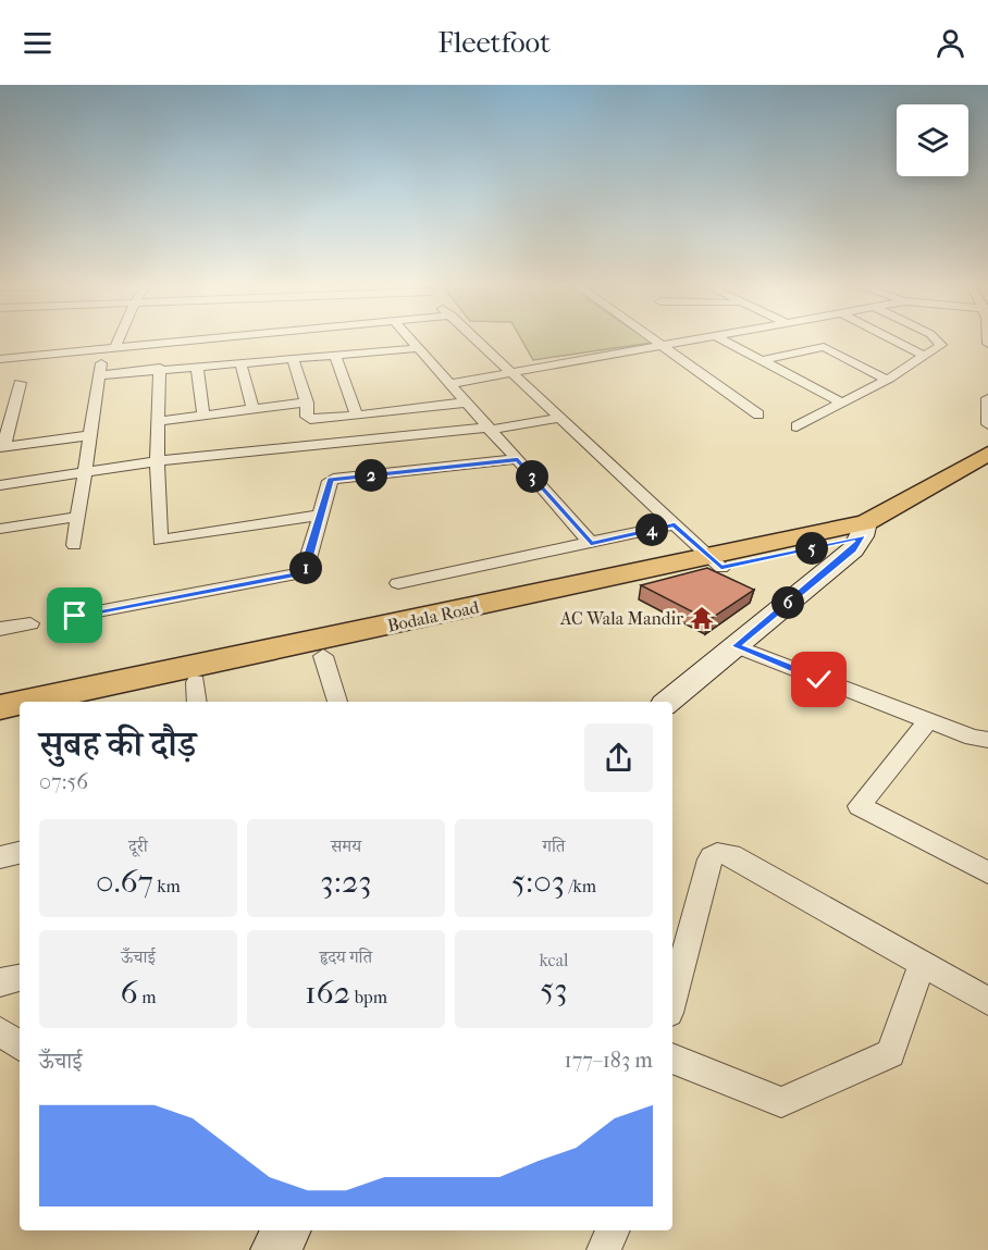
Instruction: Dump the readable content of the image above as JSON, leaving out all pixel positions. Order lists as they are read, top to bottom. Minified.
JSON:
{"streets":{"main road":["Bodala Road"]},"places":{"temple":["AC Wala Mandir"]},"page":{"header":"Fleetfoot","pins":["2","3","4","5","1","6"],"heading":["सुबह की दौड़","07:56"],"stats":[["दूरी","0.67 km"],["समय","3:23"],["गति","5:03 /km"],["ऊँचाई","6 m"],["हृदय गति","162 bpm"],["kcal","53"]],"chart":["ऊँचाई","177–183 m"]}}
